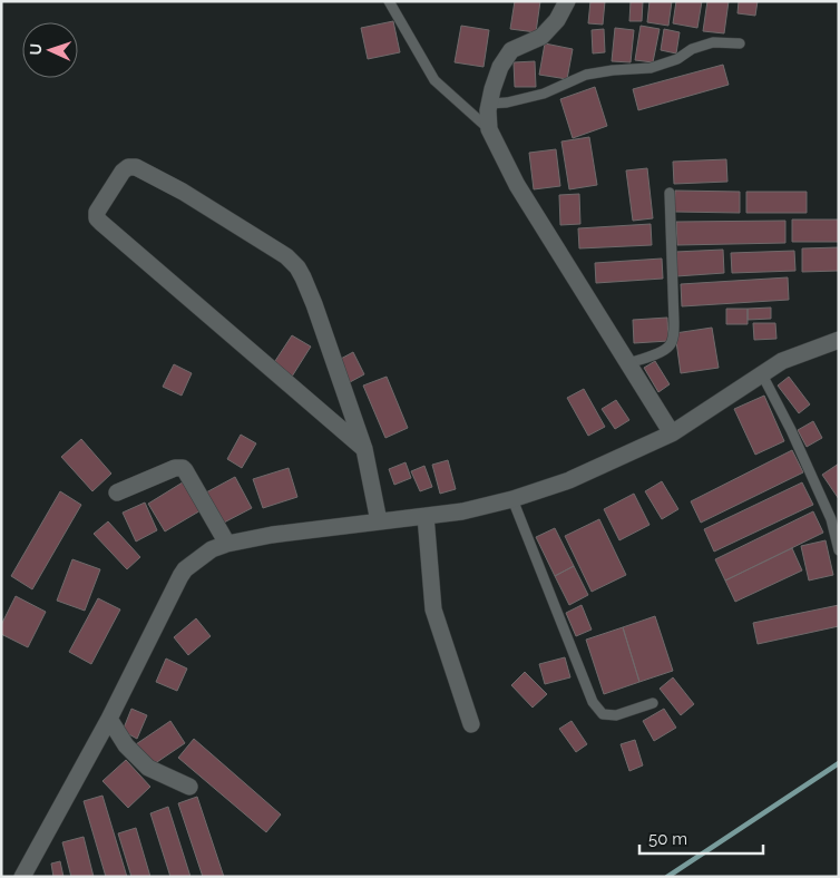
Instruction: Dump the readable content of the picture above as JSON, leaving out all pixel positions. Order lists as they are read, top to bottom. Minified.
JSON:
{"scale_bar":"50 m","north":"left"}
